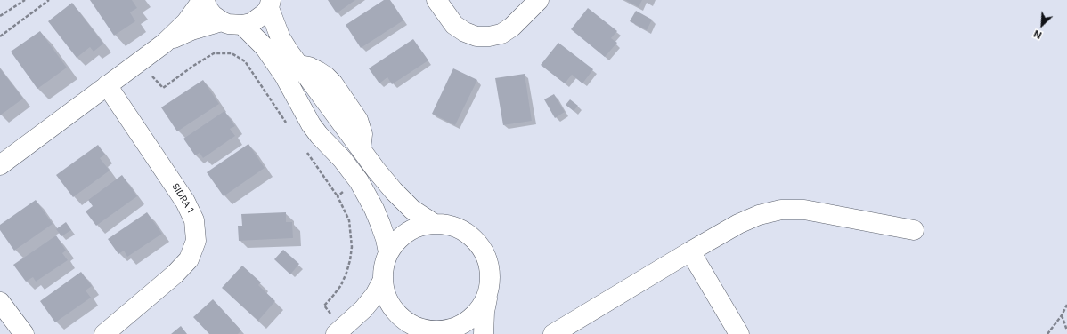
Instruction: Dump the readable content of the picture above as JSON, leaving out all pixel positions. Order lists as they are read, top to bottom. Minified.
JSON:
{"streets":{"street":["SIDRA 1"]},"north":"bottom left"}
